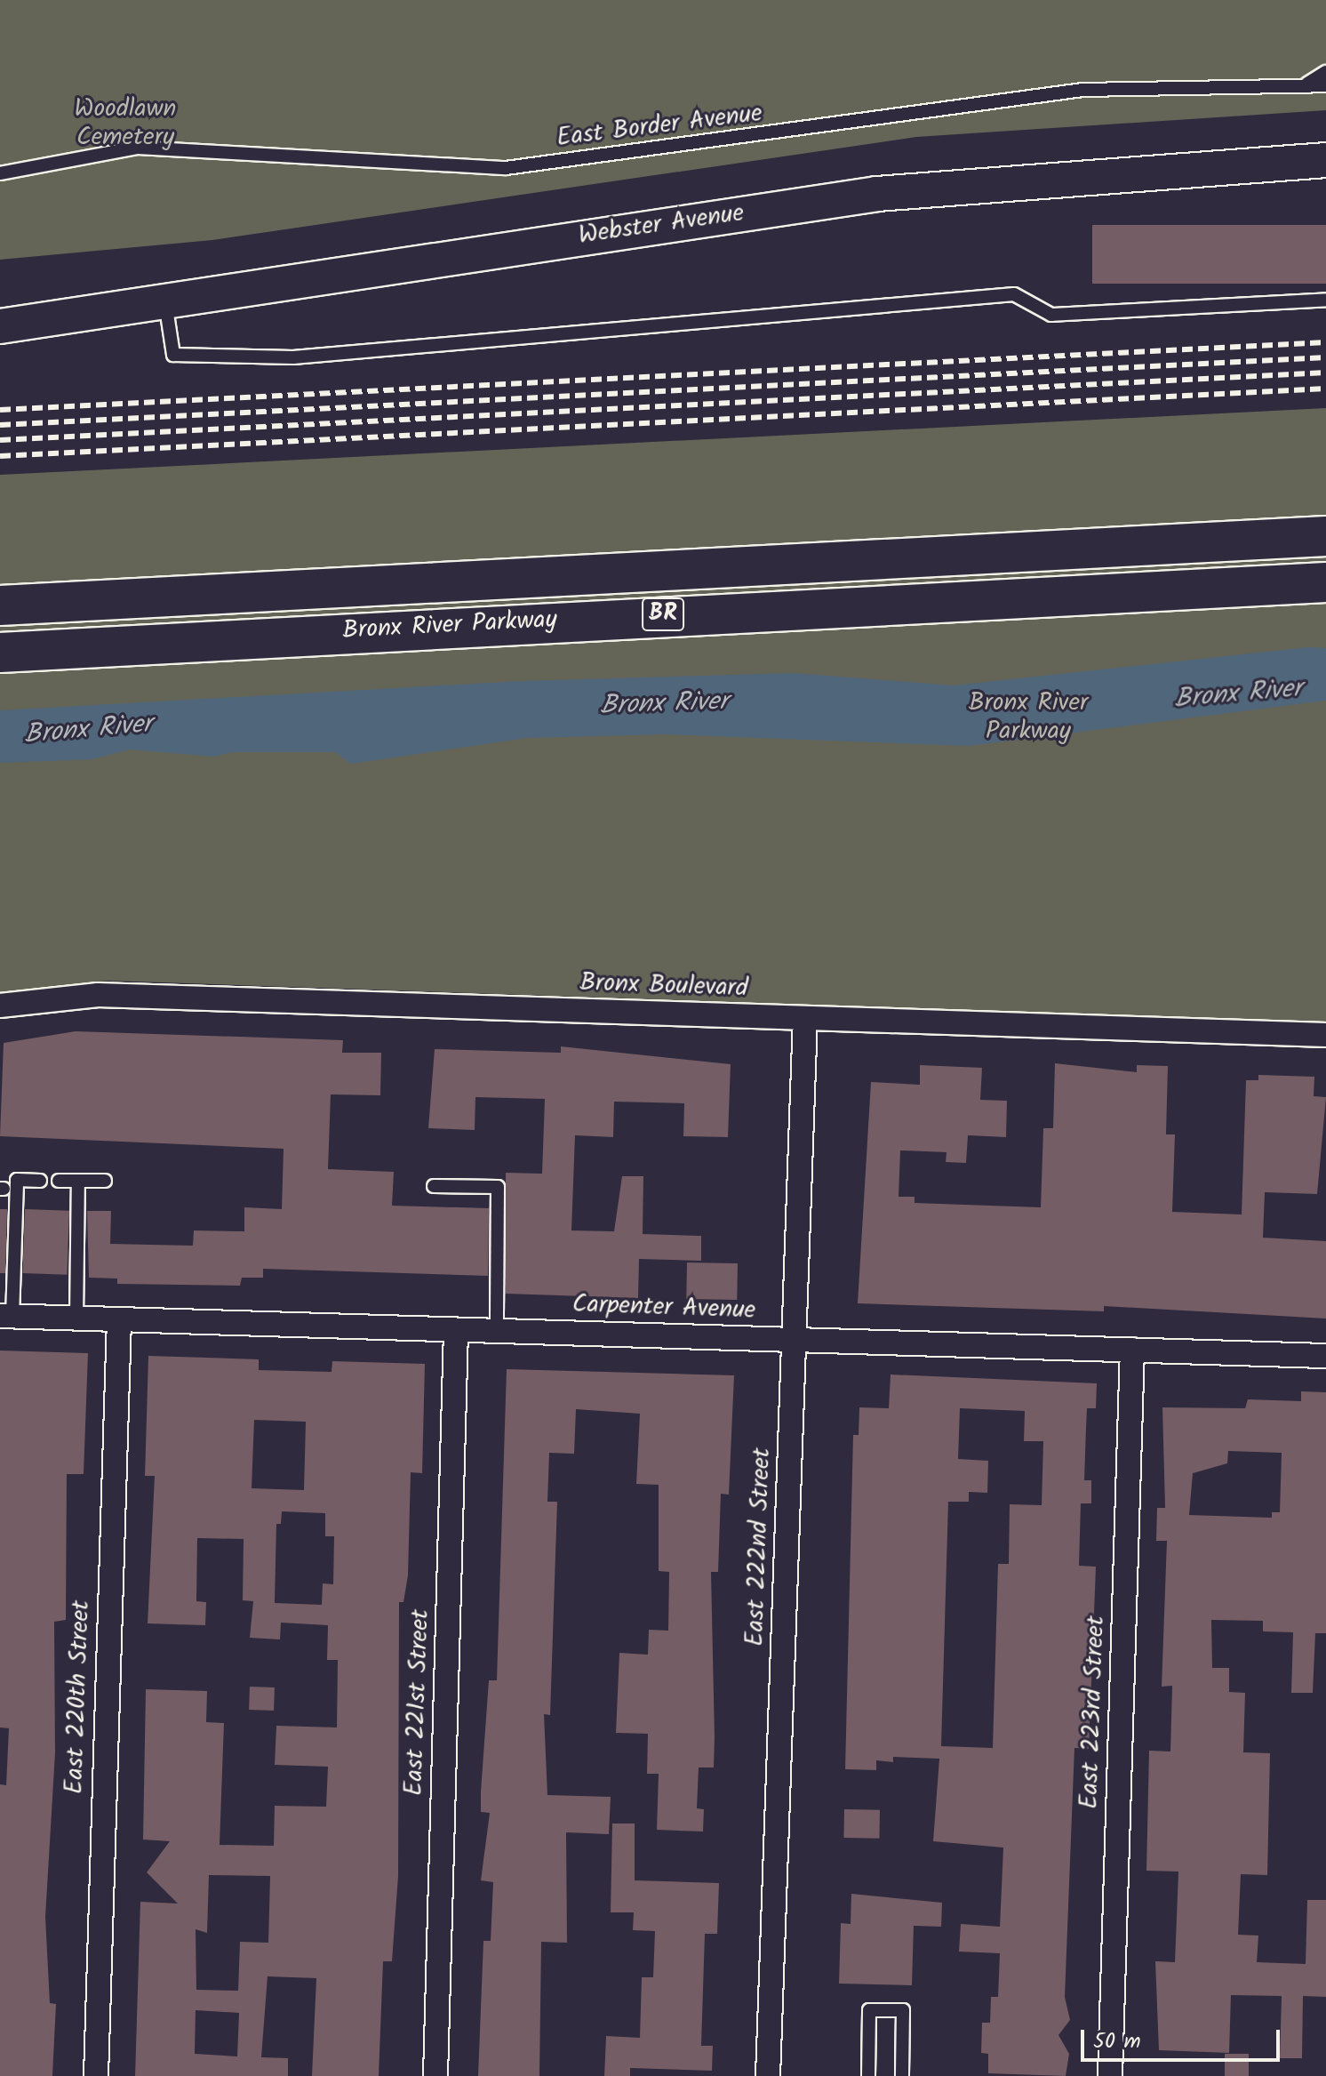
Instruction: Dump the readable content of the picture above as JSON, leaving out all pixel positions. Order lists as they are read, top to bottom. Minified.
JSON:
{"streets":{"highway":["BR","Bronx River Parkway"],"main road":["Webster Avenue"],"street":["Bronx Boulevard","Carpenter Avenue","East 222nd Street","East 220th Street","East 221st Street","East 223rd Street"],"lane":["East Border Avenue"]},"crossings":[["Bronx Boulevard","East 222nd Street"],["Carpenter Avenue","East 222nd Street"],["Carpenter Avenue","East 220th Street"],["Carpenter Avenue","East 221st Street"],["Carpenter Avenue","East 223rd Street"]],"water":["Bronx River"],"parks":["Woodlawn Cemetery","Bronx River Parkway"],"scale_bar":"50 m"}
